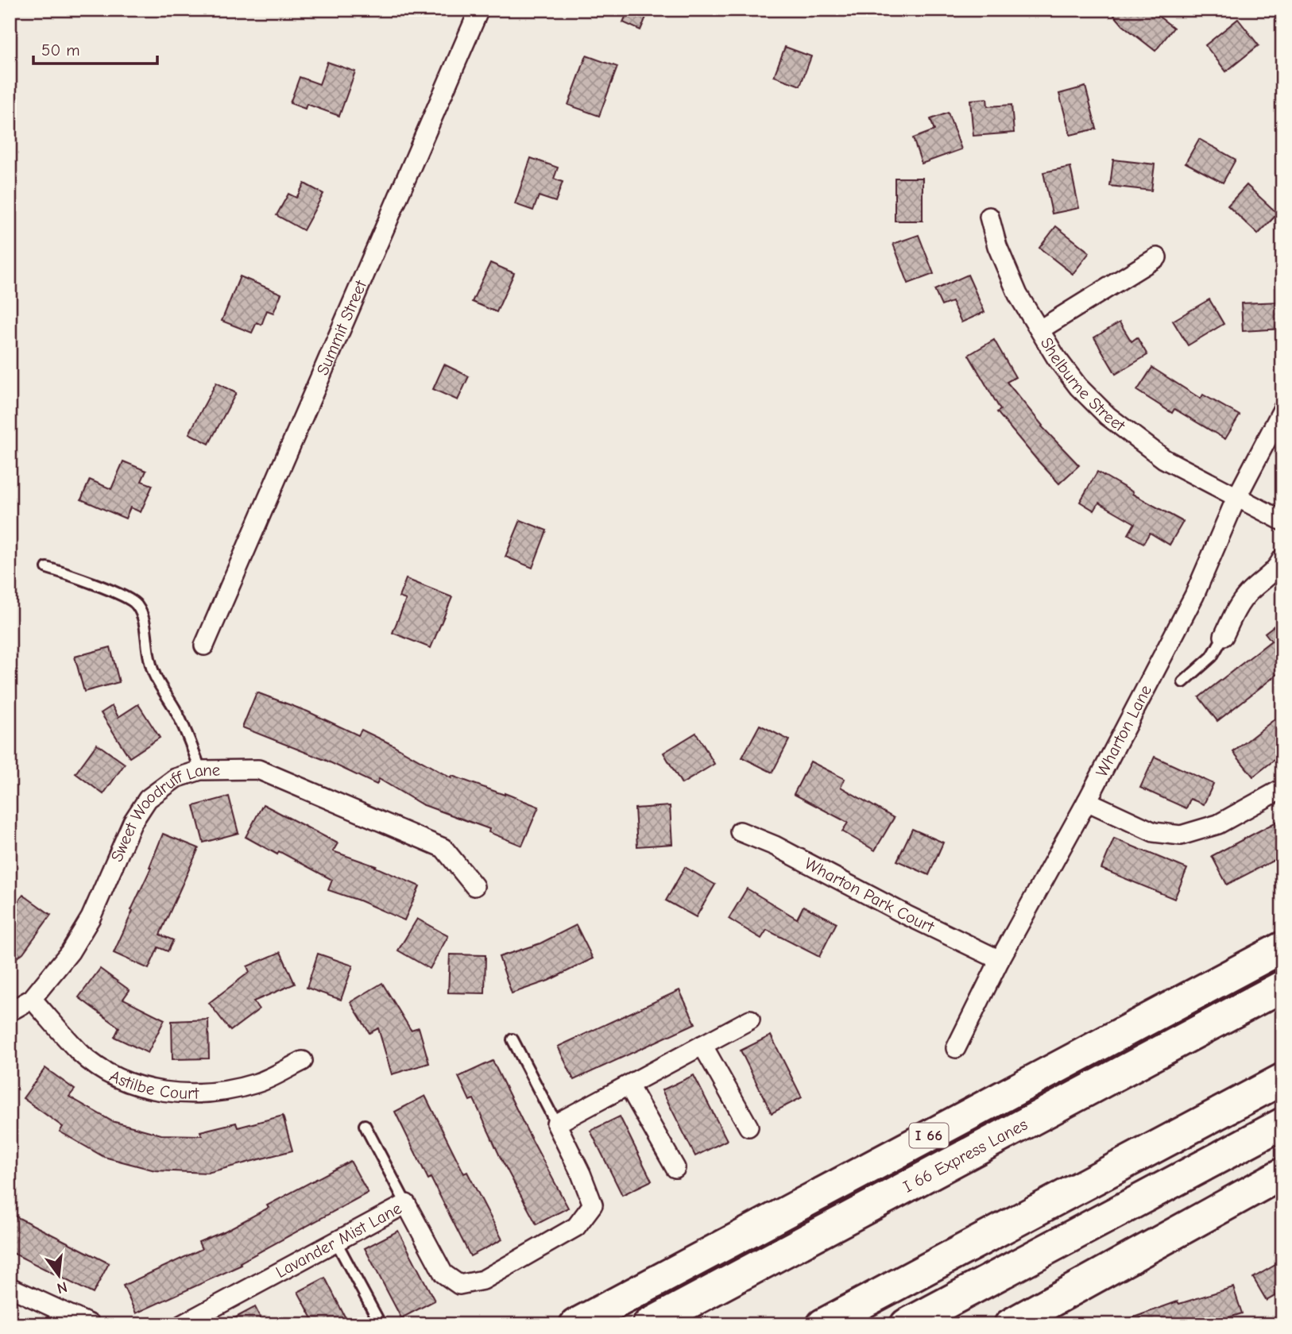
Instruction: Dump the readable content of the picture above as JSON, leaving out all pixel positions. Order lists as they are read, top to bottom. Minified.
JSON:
{"streets":{"highway":["I 66","I 66 Express Lanes"],"street":["Summit Street","Shelburne Street","Wharton Lane","Sweet Woodruff Lane","Wharton Park Court","Astilbe Court","Lavander Mist Lane"]},"crossings":[["Shelburne Street","Wharton Lane"],["Wharton Lane","Wharton Park Court"],["Sweet Woodruff Lane","Astilbe Court"]],"scale_bar":"50 m","north":"bottom"}
